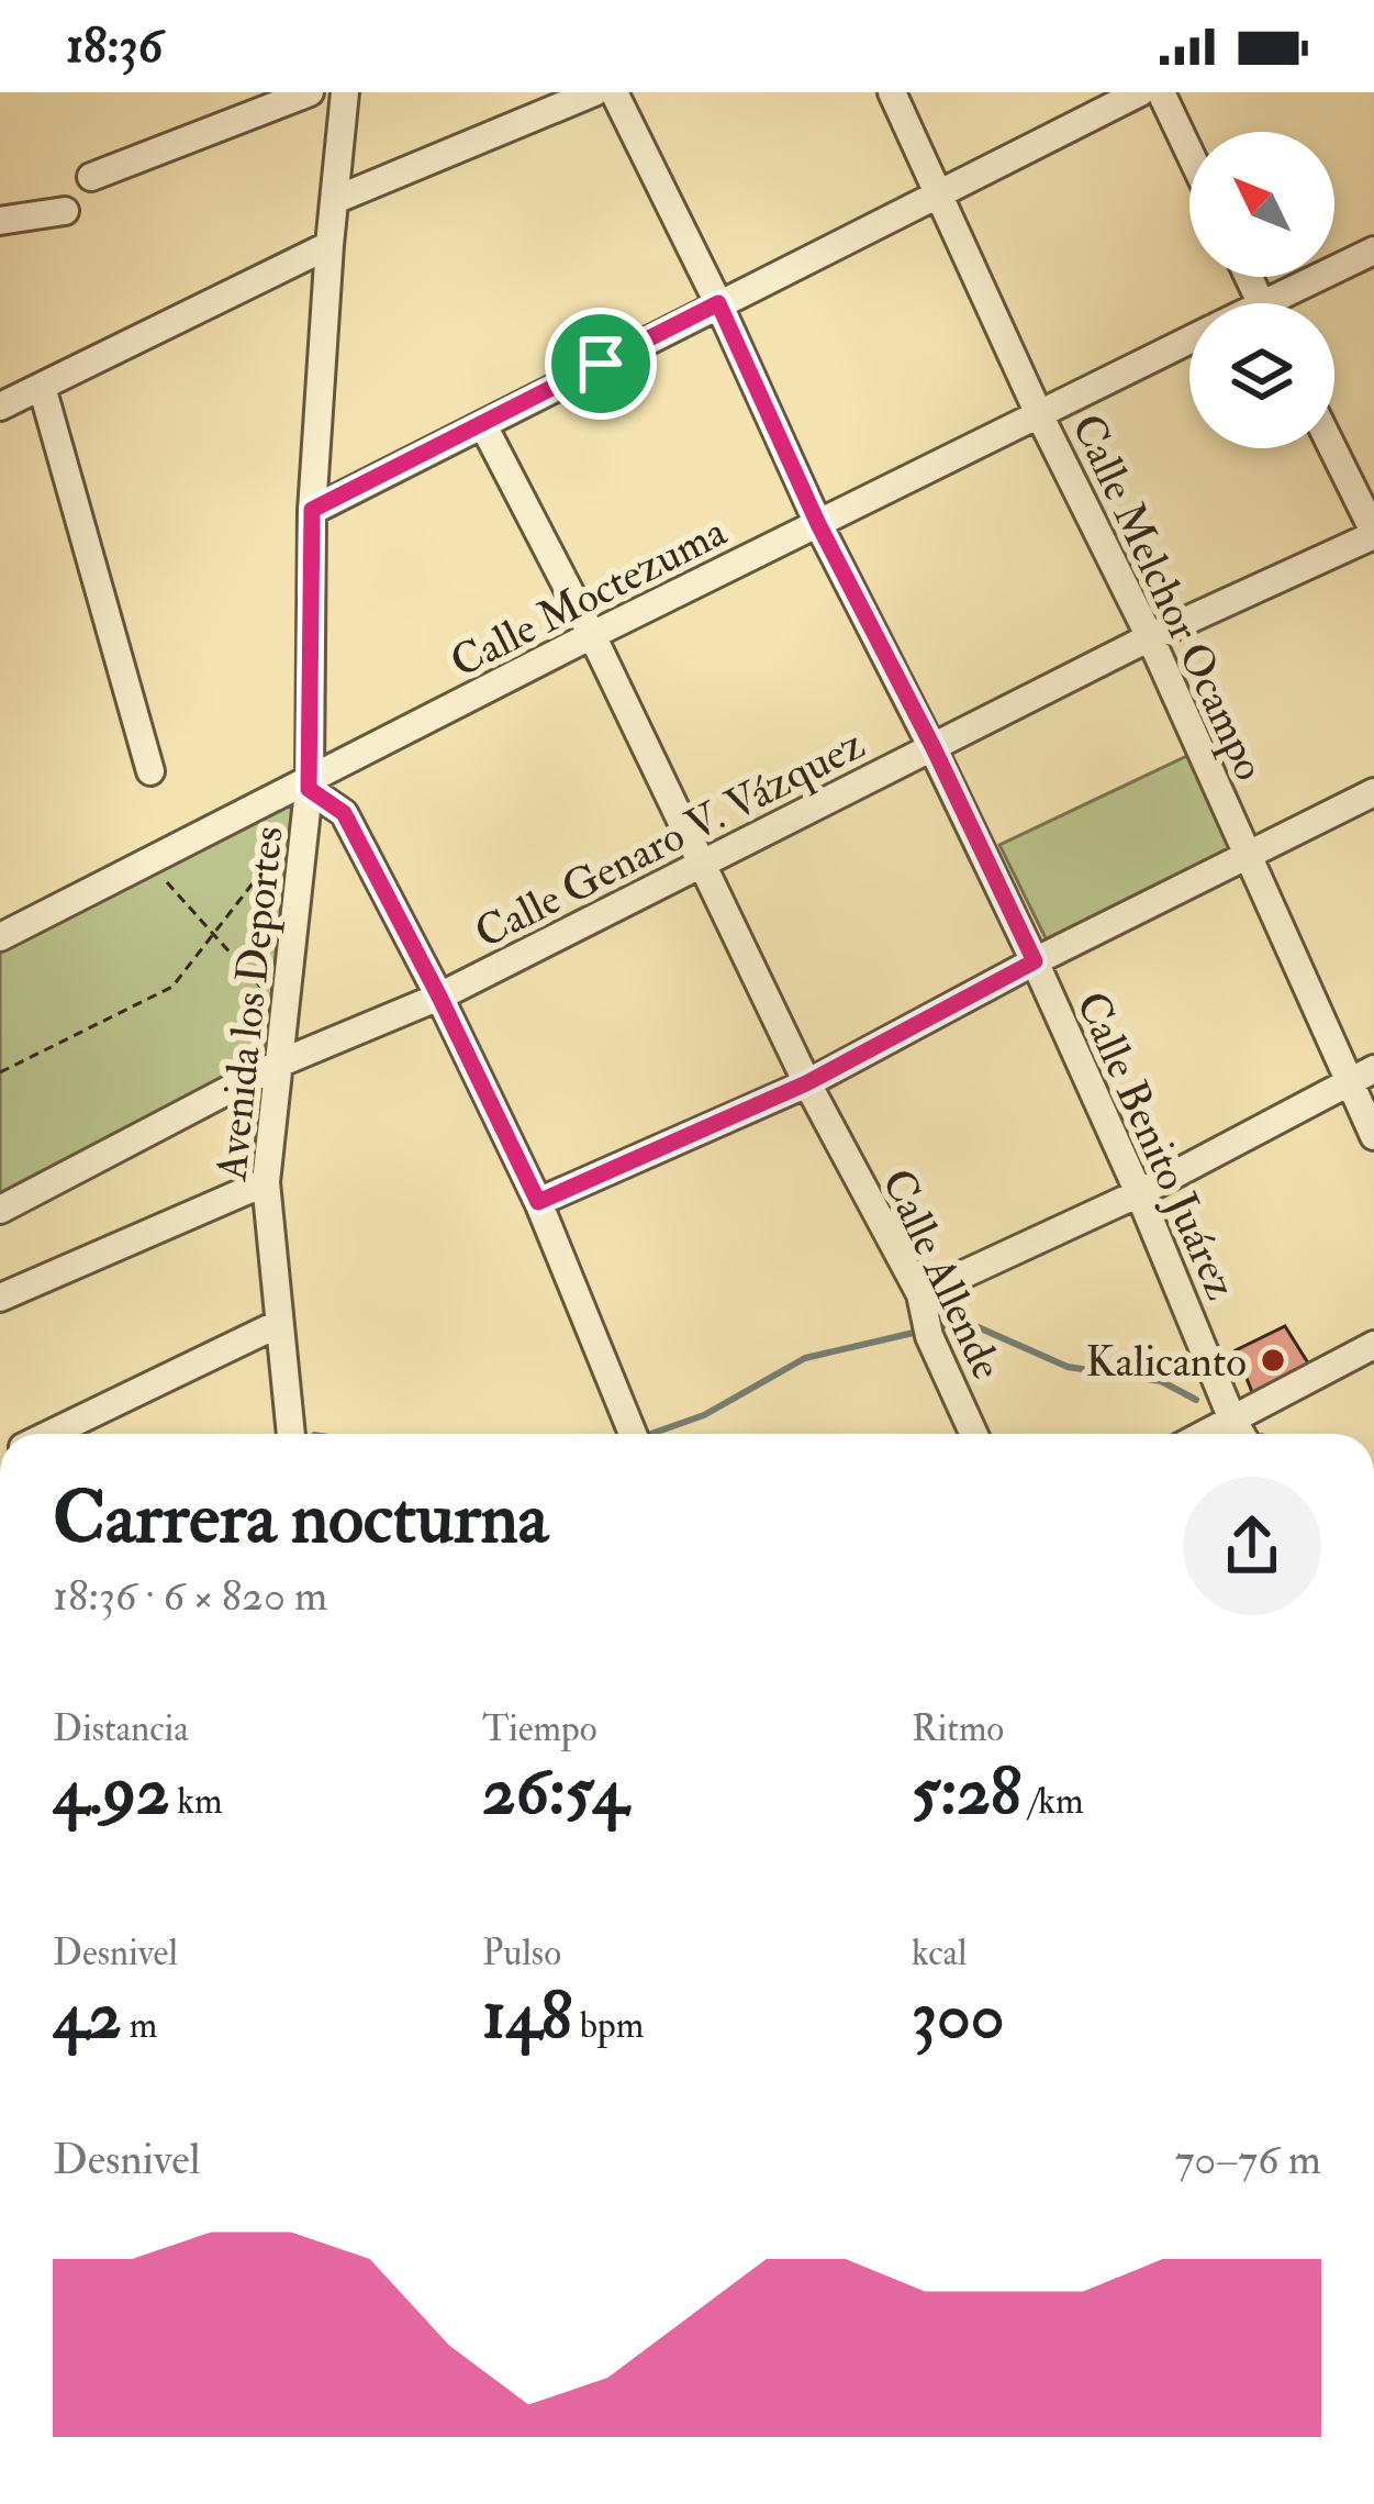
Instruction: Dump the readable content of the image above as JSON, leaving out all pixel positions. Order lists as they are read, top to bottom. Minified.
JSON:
{"streets":{"street":["Calle Moctezuma","Calle Melchor Ocampo","Calle Genaro V. Vázquez","Avenida los Deportes","Calle Benito Juárez","Calle Allende"]},"crossings":[["Calle Moctezuma","Calle Melchor Ocampo"],["Calle Moctezuma","Avenida los Deportes"],["Calle Moctezuma","Calle Benito Juárez"],["Calle Moctezuma","Calle Allende"],["Calle Melchor Ocampo","Calle Genaro V. Vázquez"],["Calle Genaro V. Vázquez","Avenida los Deportes"],["Calle Genaro V. Vázquez","Calle Benito Juárez"],["Calle Genaro V. Vázquez","Calle Allende"]],"places":["Kalicanto"],"north":"top left","page":{"status":"18:36","heading":["Carrera nocturna","18:36 · 6 × 820 m"],"stats":[["Distancia","4.92 km"],["Tiempo","26:54"],["Ritmo","5:28 /km"],["Desnivel","42 m"],["Pulso","148 bpm"],["kcal","300"]],"chart":["Desnivel","70–76 m"]}}
